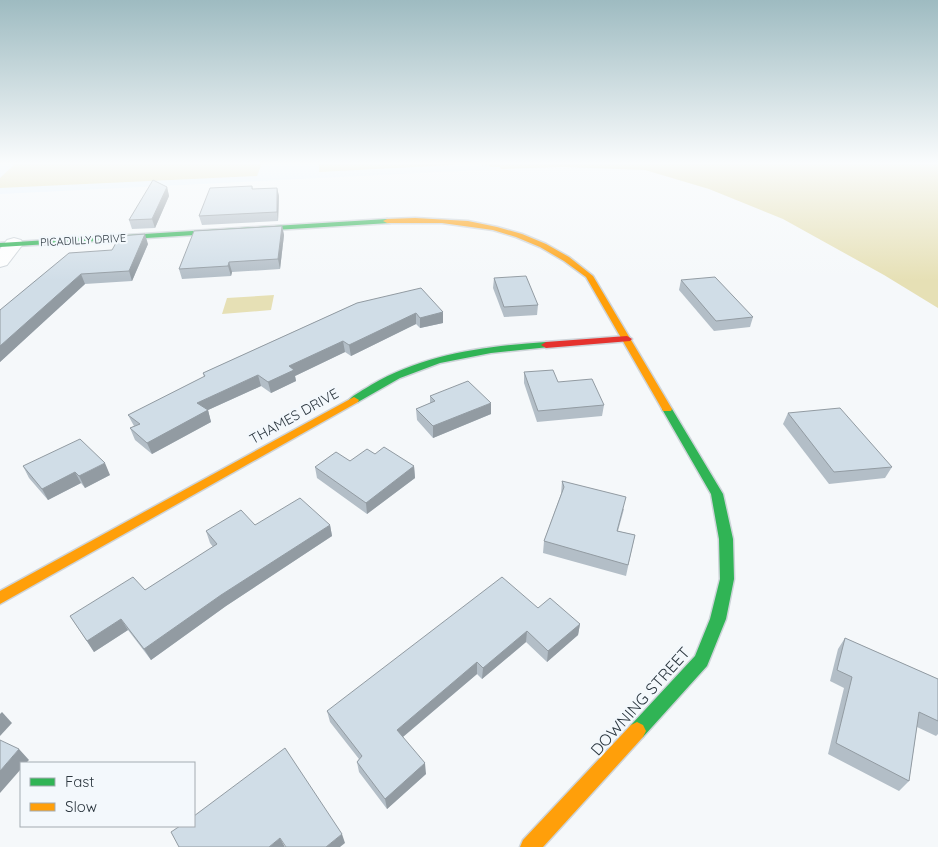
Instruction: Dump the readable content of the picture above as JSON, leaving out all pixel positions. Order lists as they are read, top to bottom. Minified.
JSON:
{"streets":{"street":["PICADILLY DRIVE","THAMES DRIVE","DOWNING STREET"]},"crossings":[["PICADILLY DRIVE","THAMES DRIVE"],["PICADILLY DRIVE","DOWNING STREET"],["THAMES DRIVE","DOWNING STREET"]],"legend":["Fast","Slow"]}
